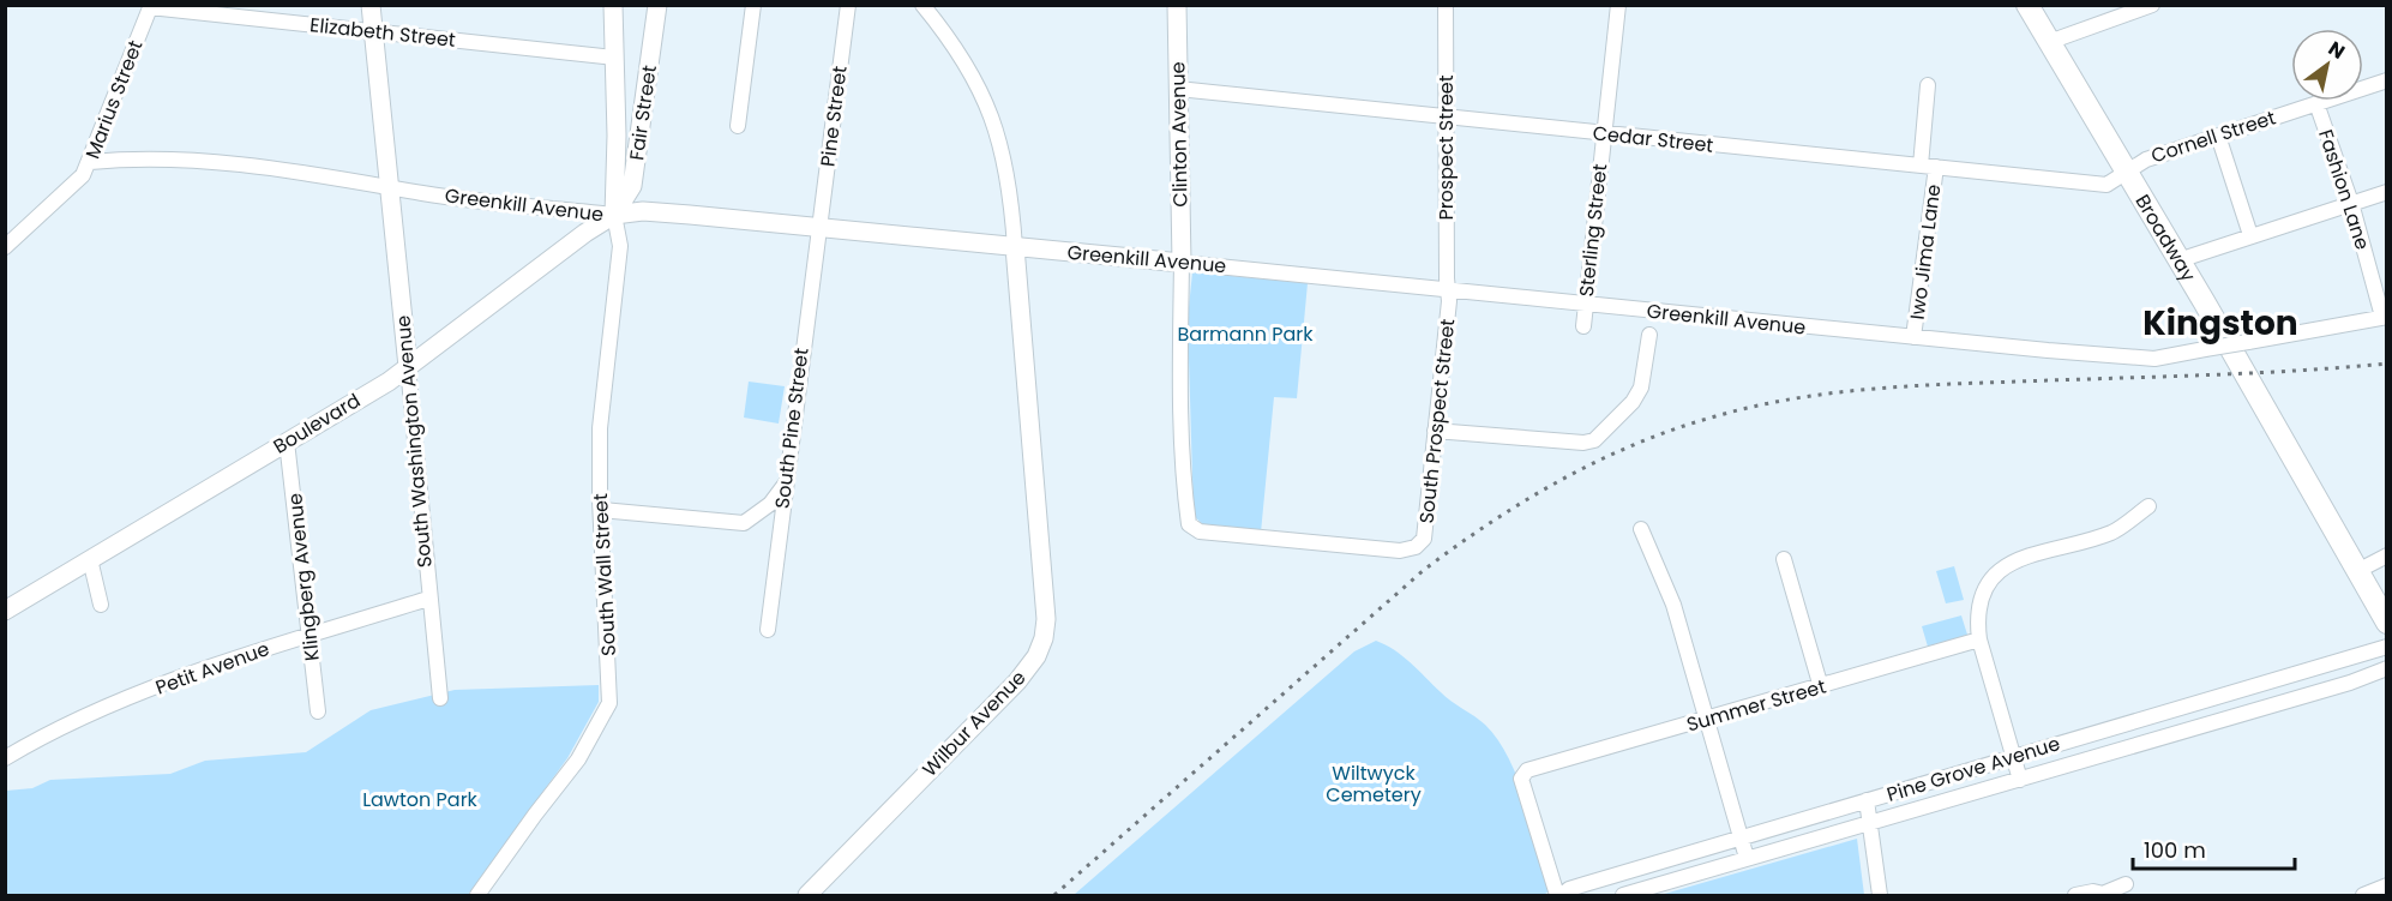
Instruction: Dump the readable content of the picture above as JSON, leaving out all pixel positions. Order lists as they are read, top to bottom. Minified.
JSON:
{"streets":{"highway":["Broadway"],"main road":["Fair Street","Clinton Avenue","Greenkill Avenue","Boulevard","South Washington Avenue","Wilbur Avenue"],"street":["Elizabeth Street","Marius Street","Pine Street","Cornell Street","Cedar Street","Prospect Street","Fashion Lane","Sterling Street","Iwo Jima Lane","South Prospect Street","South Pine Street","South Wall Street","Klingberg Avenue","Petit Avenue","Summer Street","Pine Grove Avenue"]},"crossings":[["Elizabeth Street","Marius Street"],["Elizabeth Street","South Washington Avenue"],["Marius Street","Greenkill Avenue"],["Fair Street","Greenkill Avenue"],["Fair Street","Boulevard"],["Fair Street","South Wall Street"],["Pine Street","Greenkill Avenue"],["Pine Street","South Pine Street"],["Clinton Avenue","Cedar Street"],["Clinton Avenue","Greenkill Avenue"],["Clinton Avenue","South Prospect Street"],["Cornell Street","Cedar Street"],["Cornell Street","Fashion Lane"],["Cornell Street","Broadway"],["Cedar Street","Prospect Street"],["Cedar Street","Sterling Street"],["Cedar Street","Broadway"],["Cedar Street","Iwo Jima Lane"],["Prospect Street","Greenkill Avenue"],["Prospect Street","South Prospect Street"],["Fashion Lane","Greenkill Avenue"],["Greenkill Avenue","Sterling Street"],["Greenkill Avenue","Iwo Jima Lane"],["Greenkill Avenue","South Prospect Street"],["Greenkill Avenue","Boulevard"],["Greenkill Avenue","South Pine Street"],["Greenkill Avenue","South Washington Avenue"],["Greenkill Avenue","South Wall Street"],["Greenkill Avenue","Wilbur Avenue"],["Boulevard","South Washington Avenue"],["Boulevard","South Wall Street"],["Boulevard","Klingberg Avenue"],["South Washington Avenue","Petit Avenue"],["Klingberg Avenue","Petit Avenue"],["Summer Street","Pine Grove Avenue"]],"districts":["Kingston"],"parks":["Barmann Park","Wiltwyck Cemetery","Lawton Park"],"scale_bar":"100 m","north":"top right"}
